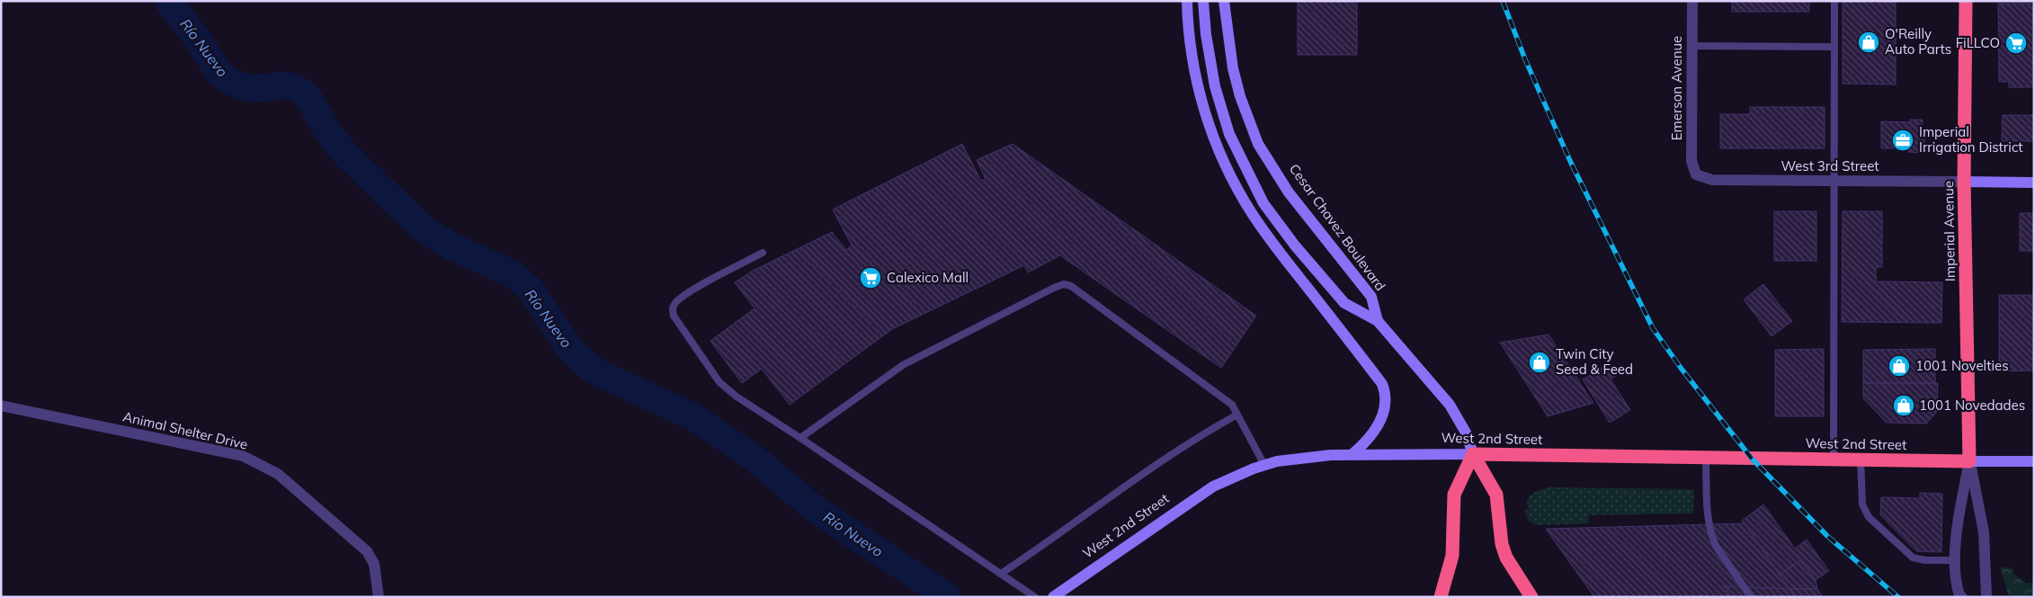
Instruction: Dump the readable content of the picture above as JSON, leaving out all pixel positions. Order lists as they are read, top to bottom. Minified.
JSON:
{"streets":{"highway":["Cesar Chavez Boulevard","Imperial Avenue","West 2nd Street"],"street":["Emerson Avenue","West 3rd Street","Animal Shelter Drive"]},"crossings":[["Emerson Avenue","West 3rd Street"],["West 3rd Street","Imperial Avenue"],["Cesar Chavez Boulevard","West 2nd Street"],["Imperial Avenue","West 2nd Street"]],"water":["Río Nuevo"],"places":{"shop":["O'Reilly Auto Parts","Twin City Seed & Feed","1001 Novelties","1001 Novedades"],"supermarket":["FiLLCO","Calexico Mall"],"office":["Imperial Irrigation District"]}}
